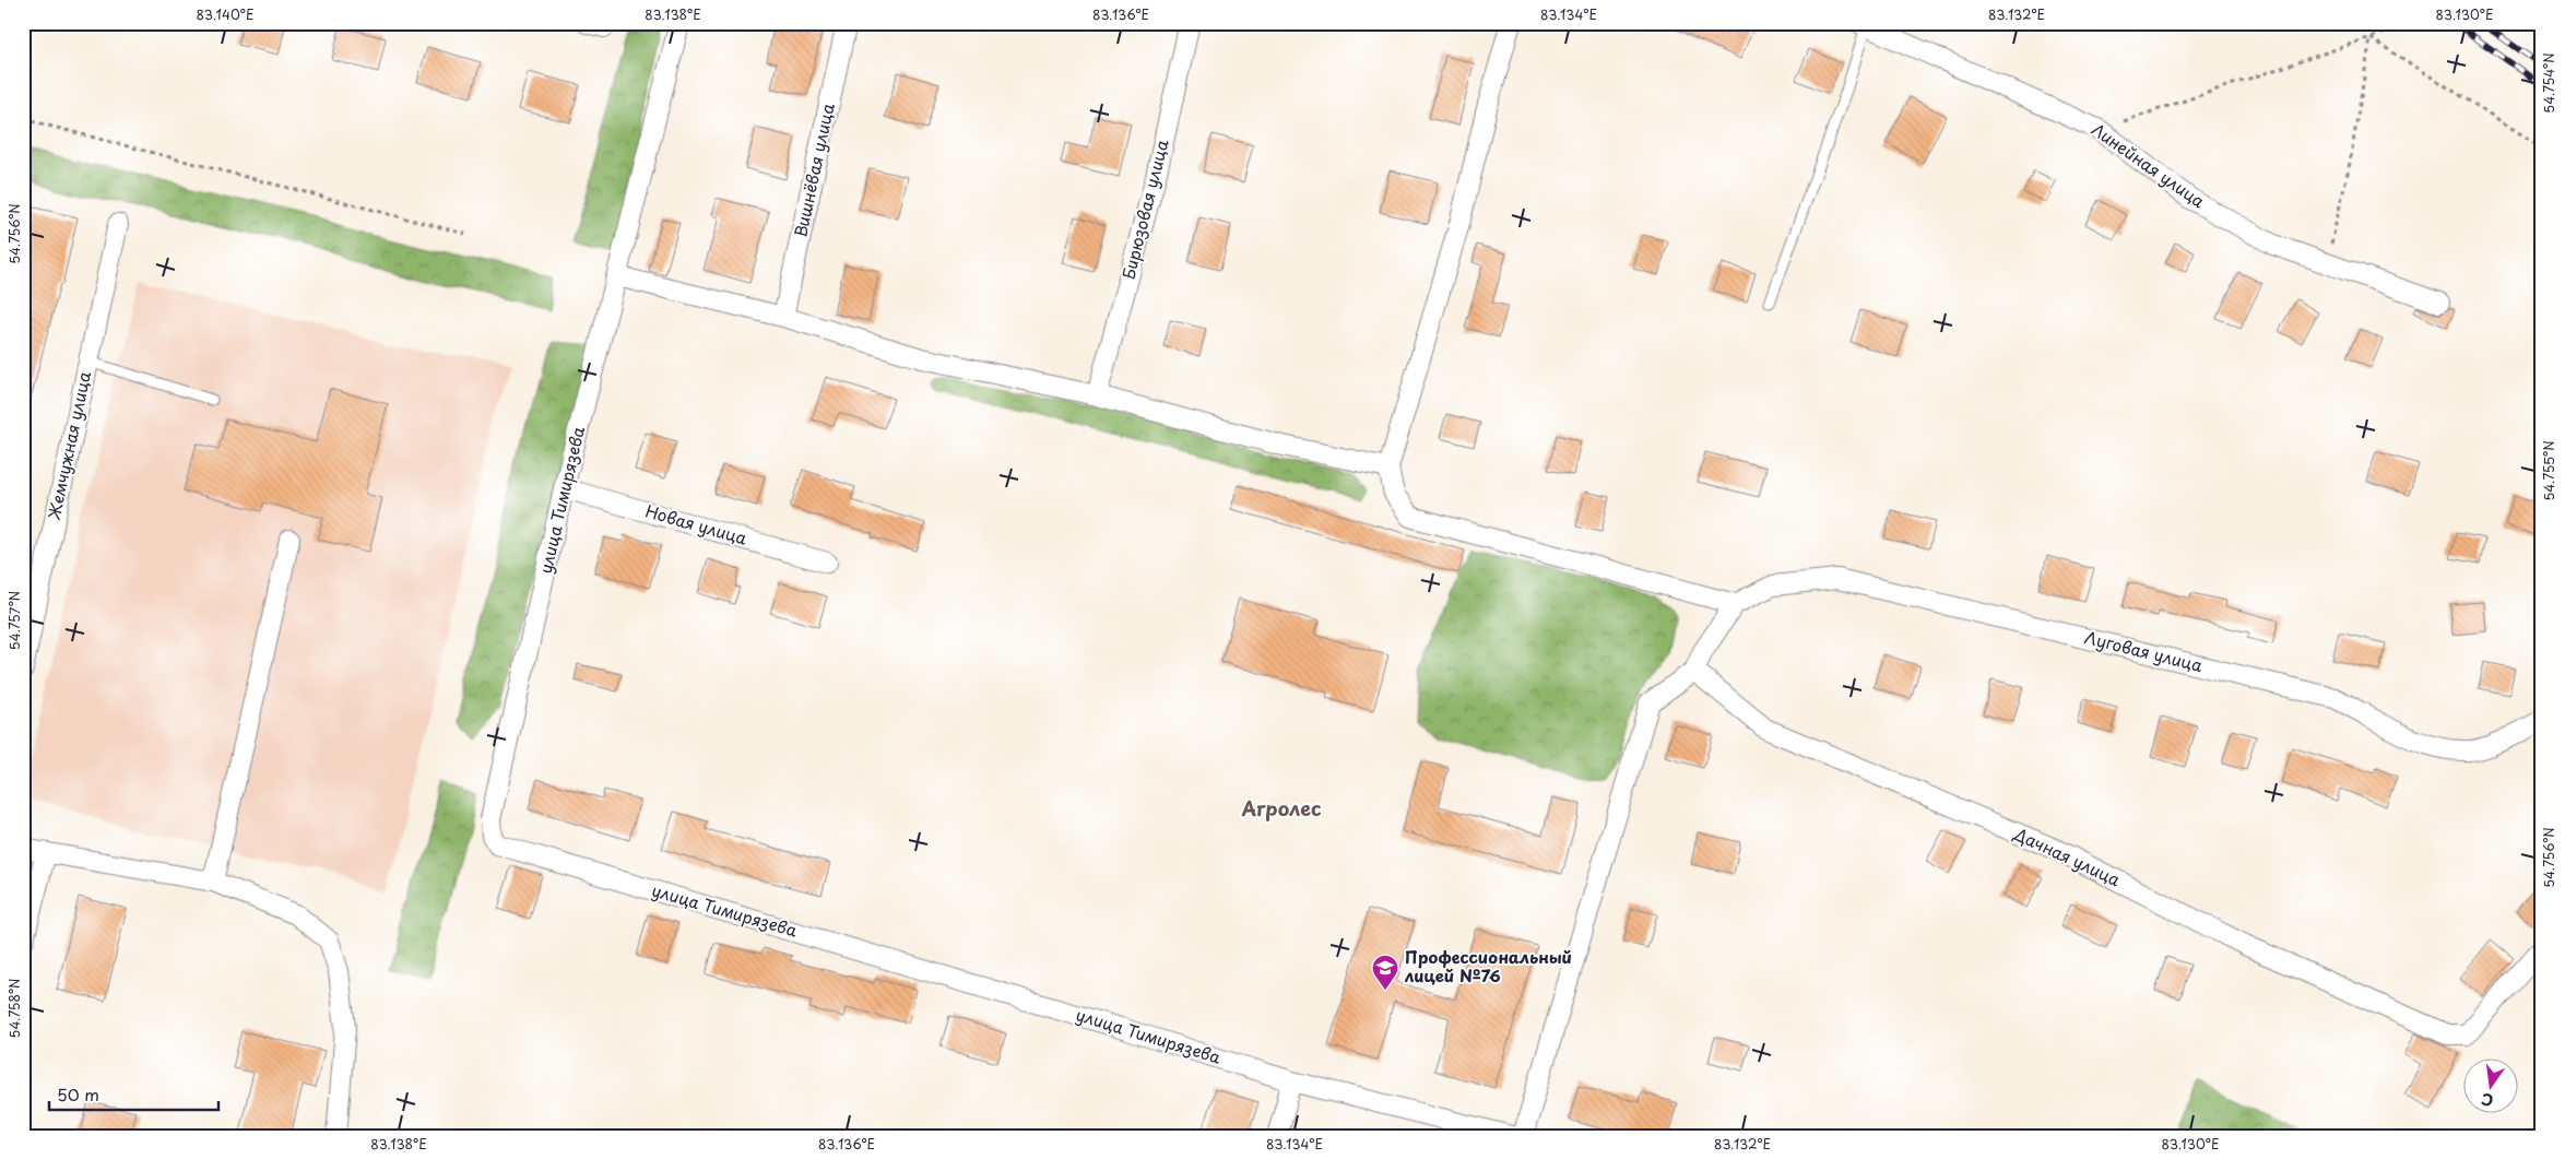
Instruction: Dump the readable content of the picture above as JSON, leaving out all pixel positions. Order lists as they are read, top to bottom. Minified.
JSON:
{"streets":{"street":["Линейная улица","Вишнёвая улица","Бирюзовая улица","Жемчужная улица","улица Тимирязева","Новая улица","Луговая улица","Дачная улица"]},"crossings":[["улица Тимирязева","Новая улица"]],"districts":["Агролес"],"places":{"school or university":["Профессиональный лицей №76"]},"scale_bar":"50 m","north":"bottom","coordinates":["83.140°E","83.138°E","83.136°E","83.134°E","83.132°E","83.130°E","54.754°N","54.756°N","54.755°N","54.757°N","54.758°N"]}
